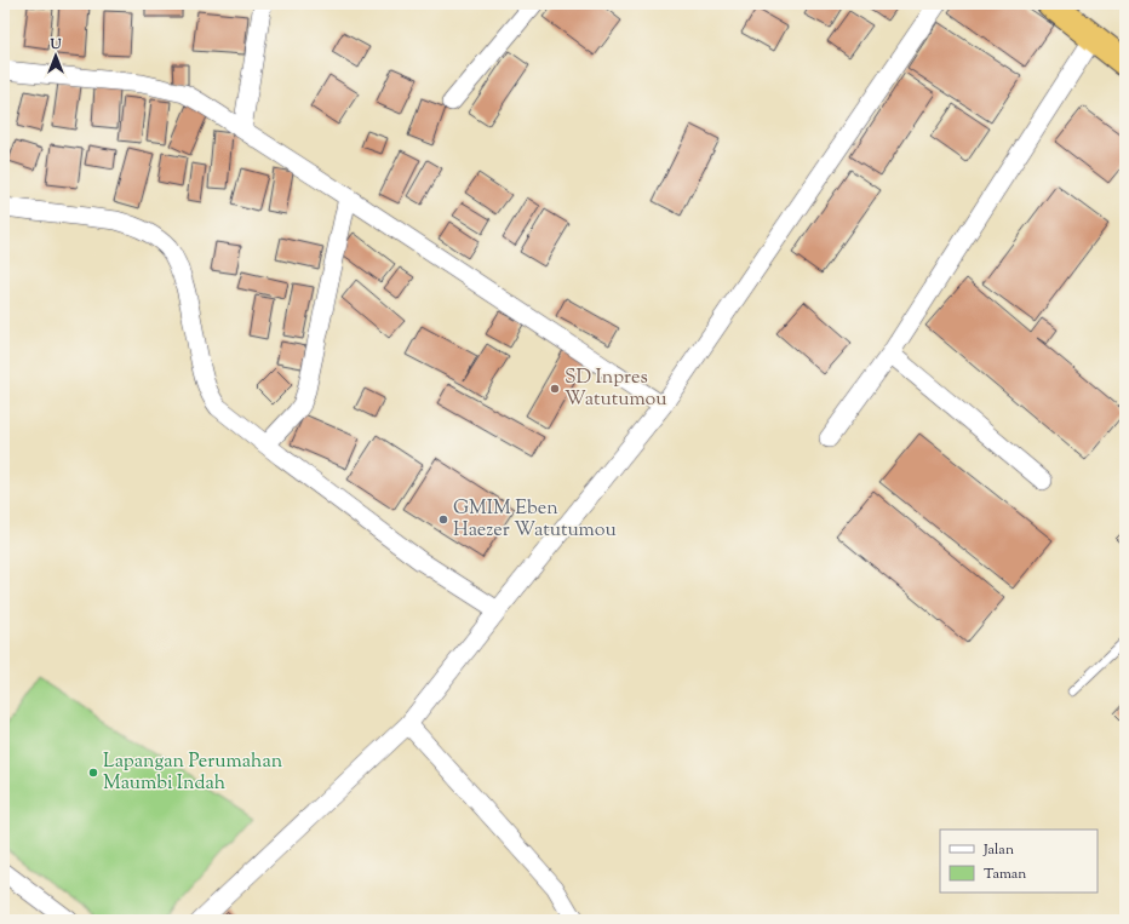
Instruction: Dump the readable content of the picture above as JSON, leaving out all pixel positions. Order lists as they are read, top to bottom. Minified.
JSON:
{"places":["SD Inpres Watutumou","GMIM Eben Haezer Watutumou","Lapangan Perumahan Maumbi Indah"],"legend":["Jalan","Taman"],"north":"top"}
